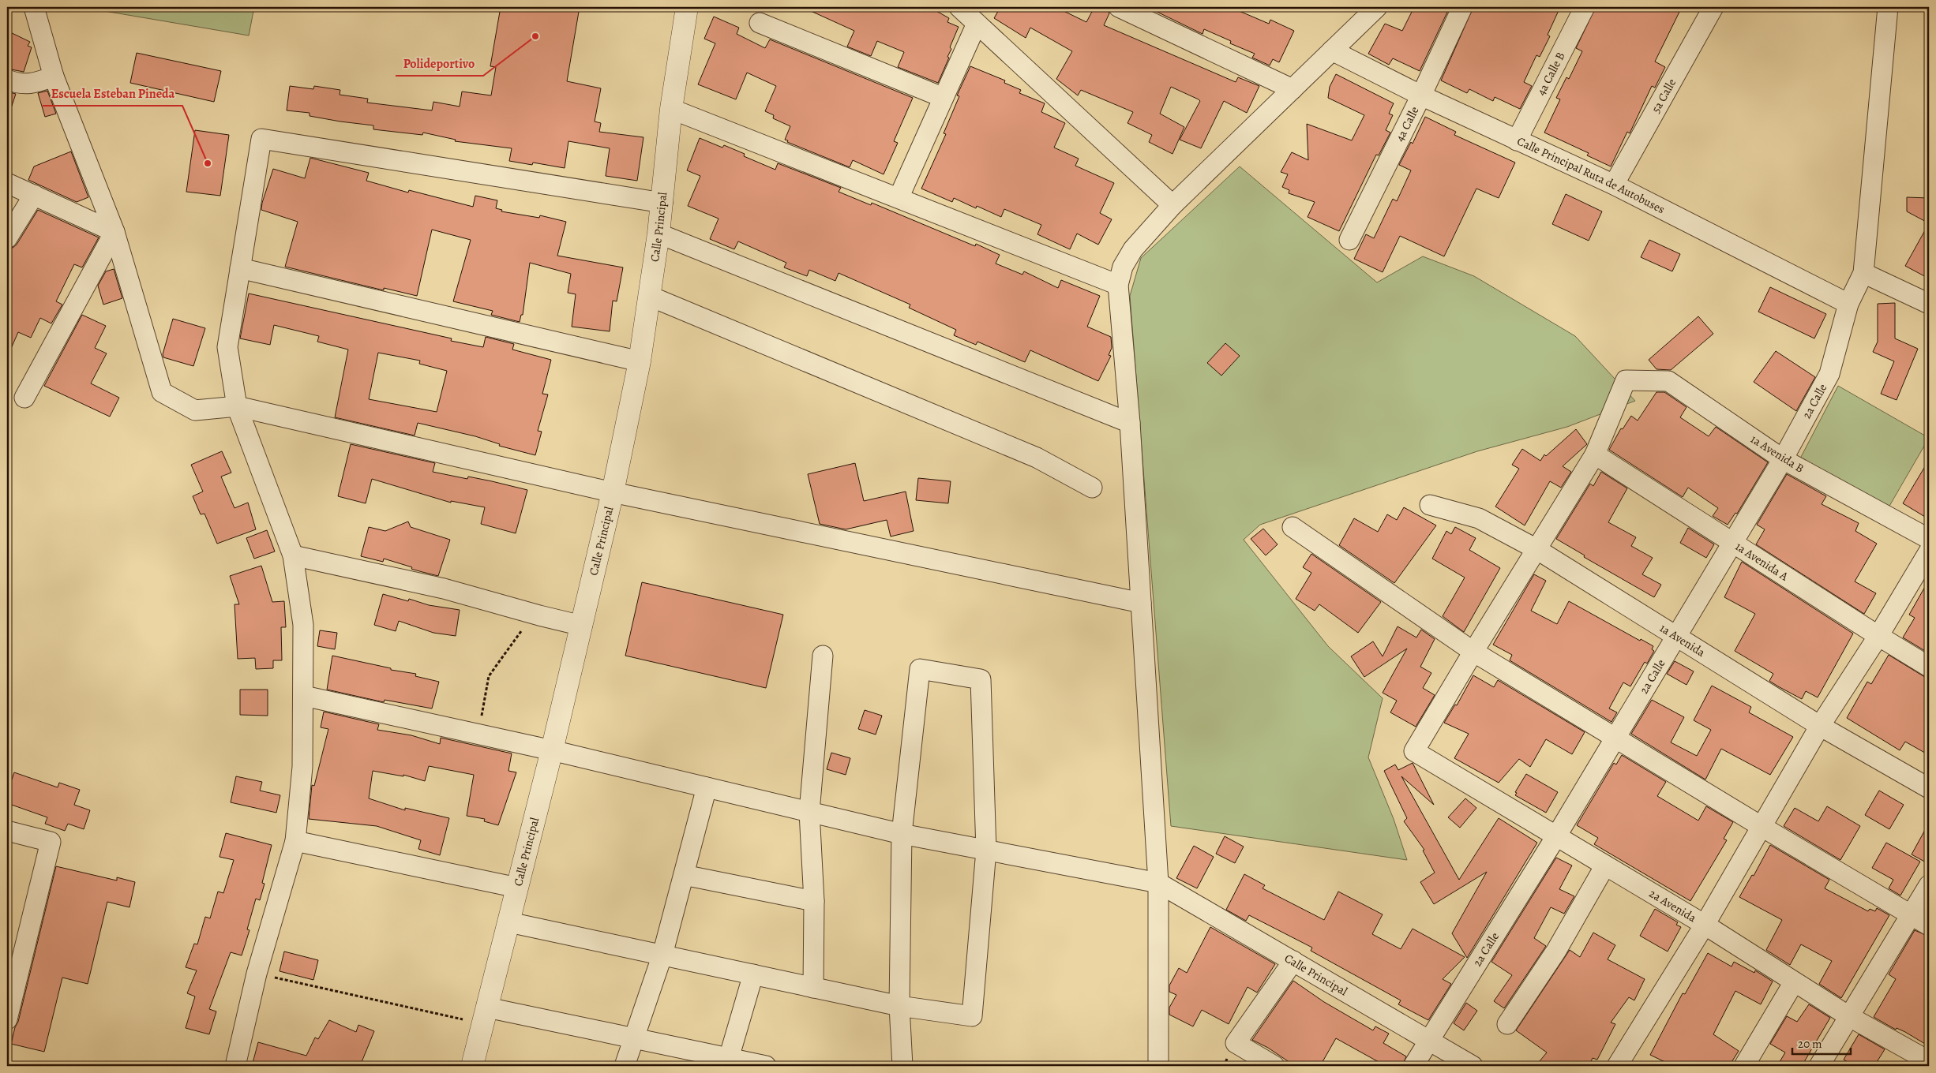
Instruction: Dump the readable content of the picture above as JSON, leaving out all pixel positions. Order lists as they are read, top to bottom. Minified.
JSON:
{"streets":{"street":["4a Calle B","5a Calle","4a Calle","Calle Principal Ruta de Autobuses","Calle Principal","2a Calle","1a Avenida B","1a Avenida A","1a Avenida","2a Avenida"]},"crossings":[["4a Calle B","Calle Principal Ruta de Autobuses"],["5a Calle","Calle Principal Ruta de Autobuses"],["4a Calle","Calle Principal Ruta de Autobuses"],["Calle Principal Ruta de Autobuses","2a Calle"],["Calle Principal","2a Calle"],["2a Calle","1a Avenida B"],["2a Calle","1a Avenida A"],["2a Calle","1a Avenida"],["2a Calle","2a Avenida"],["1a Avenida B","1a Avenida A"]],"places":["Polideportivo","Escuela Esteban Pineda"],"scale_bar":"20 m"}
